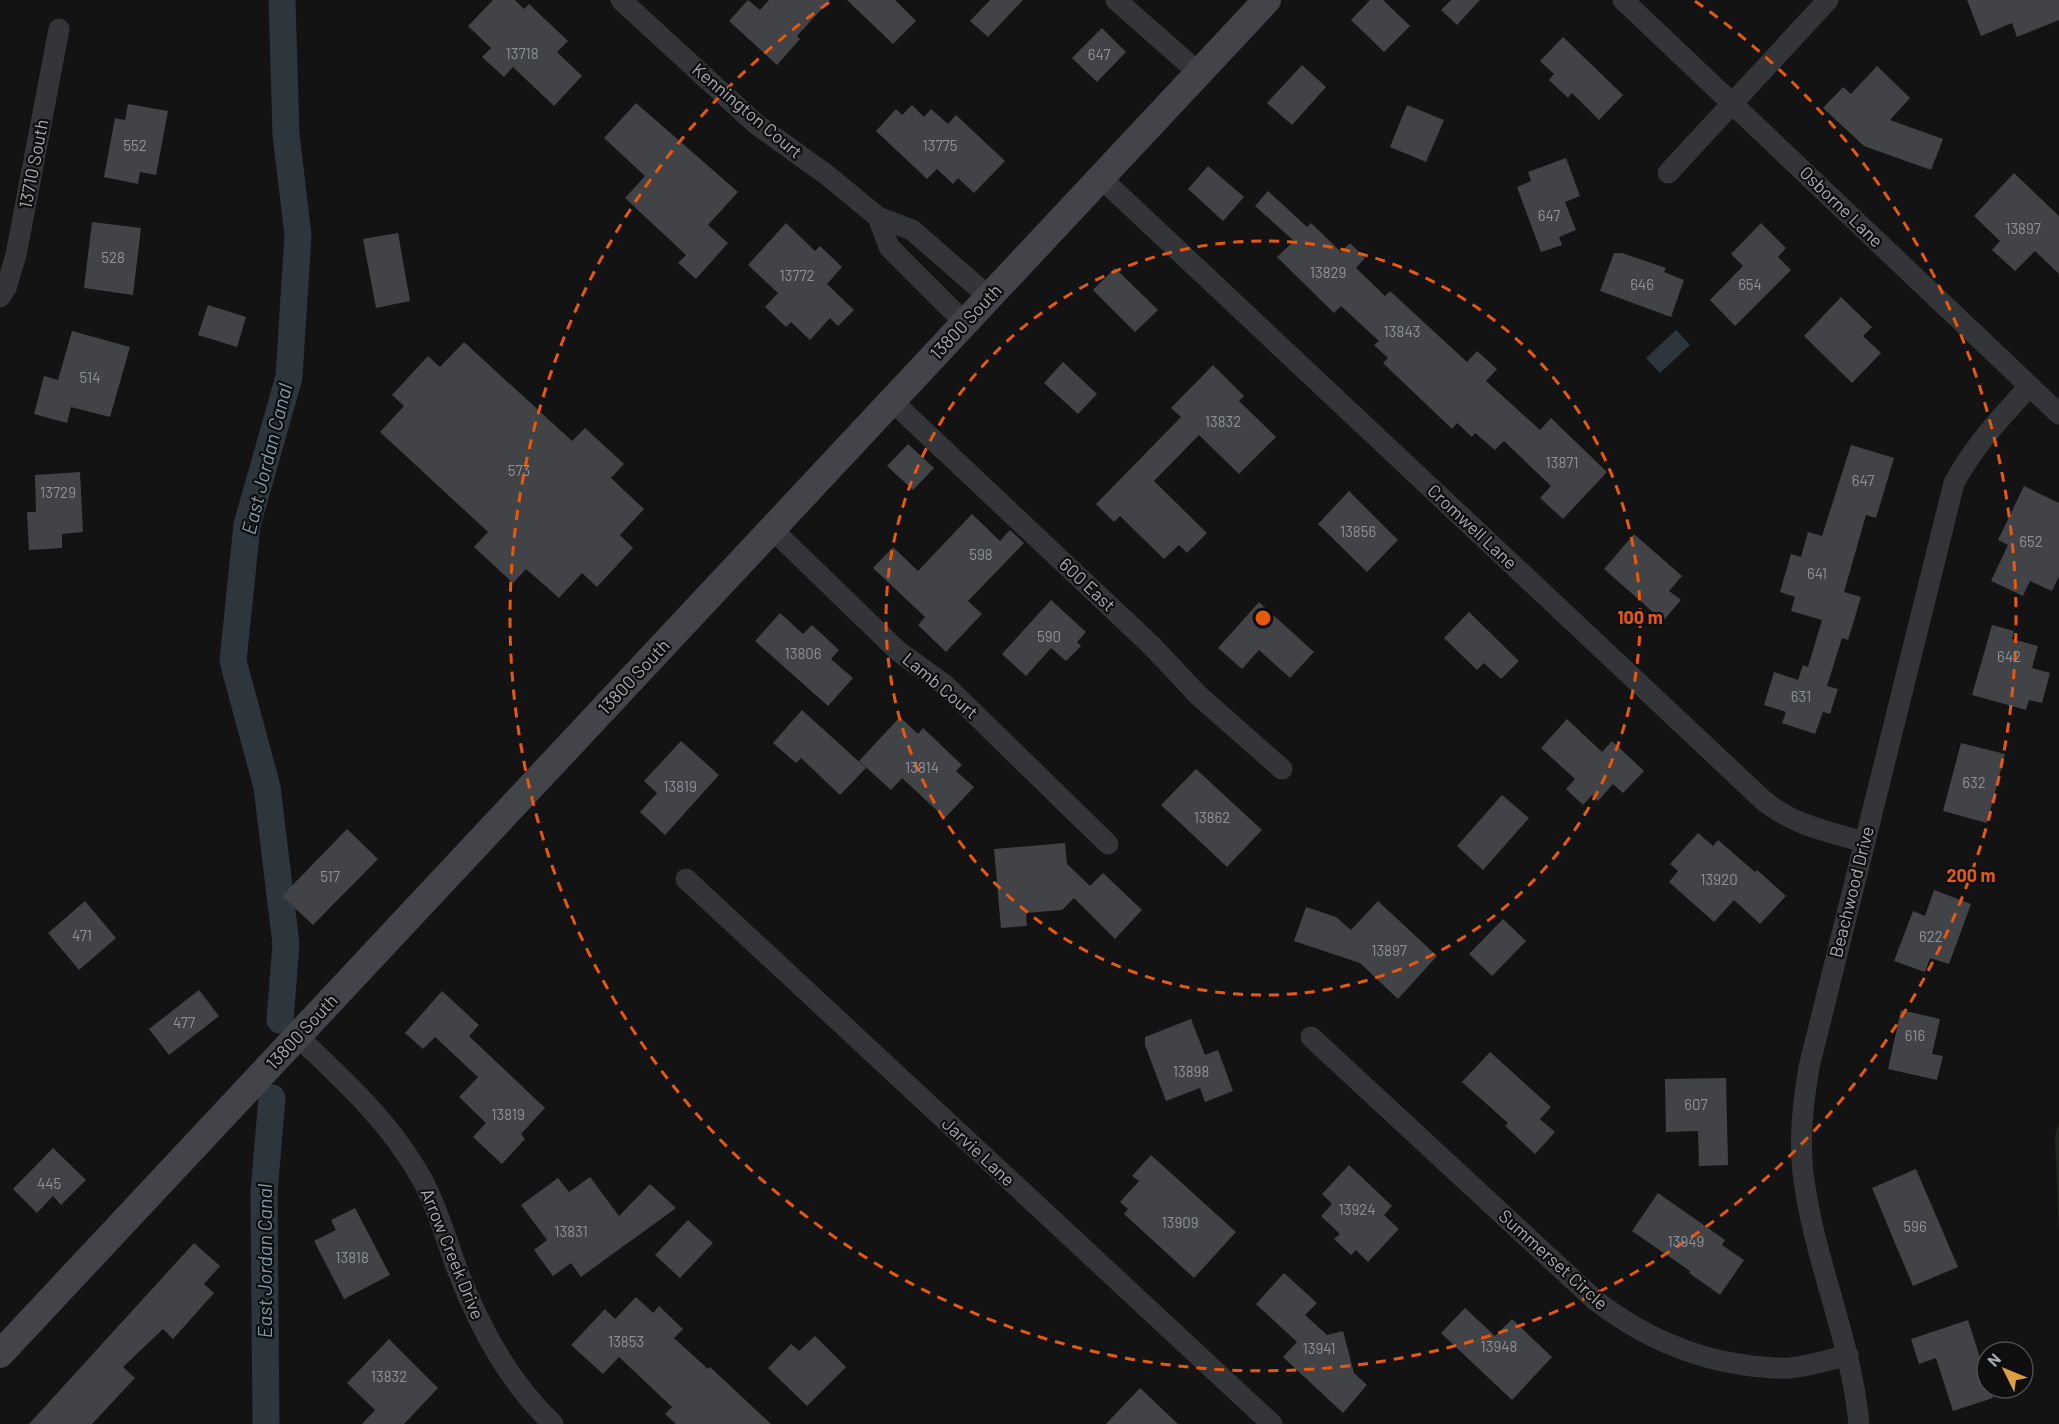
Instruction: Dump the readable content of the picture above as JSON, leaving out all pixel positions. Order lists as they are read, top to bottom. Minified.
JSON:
{"streets":{"main road":["13800 South"],"street":["Kennington Court","13710 South","Osborne Lane","Cromwell Lane","600 East","Lamb Court","Beachwood Drive","Jarvie Lane","Arrow Creek Drive","Summerset Circle"]},"crossings":[["Kennington Court","13800 South"],["Osborne Lane","Beachwood Drive"],["13800 South","Cromwell Lane"],["13800 South","600 East"],["13800 South","Lamb Court"],["13800 South","Arrow Creek Drive"],["Cromwell Lane","Beachwood Drive"],["Beachwood Drive","Summerset Circle"]],"water":["East Jordan Canal"],"house_numbers":["13718","647","552","13775","647","13897","528","13829","13772","646","654","13843","514","13832","13871","573","647","13729","13856","652","598","641","590","13806","642","631","13814","632","13819","13862","517","13920","471","622","13897","477","616","13898","607","13819","445","13924","13909","596","13831","13949","13818","13853","13948","13941","13832"],"north":"top left","rings":["100 m","200 m"]}
